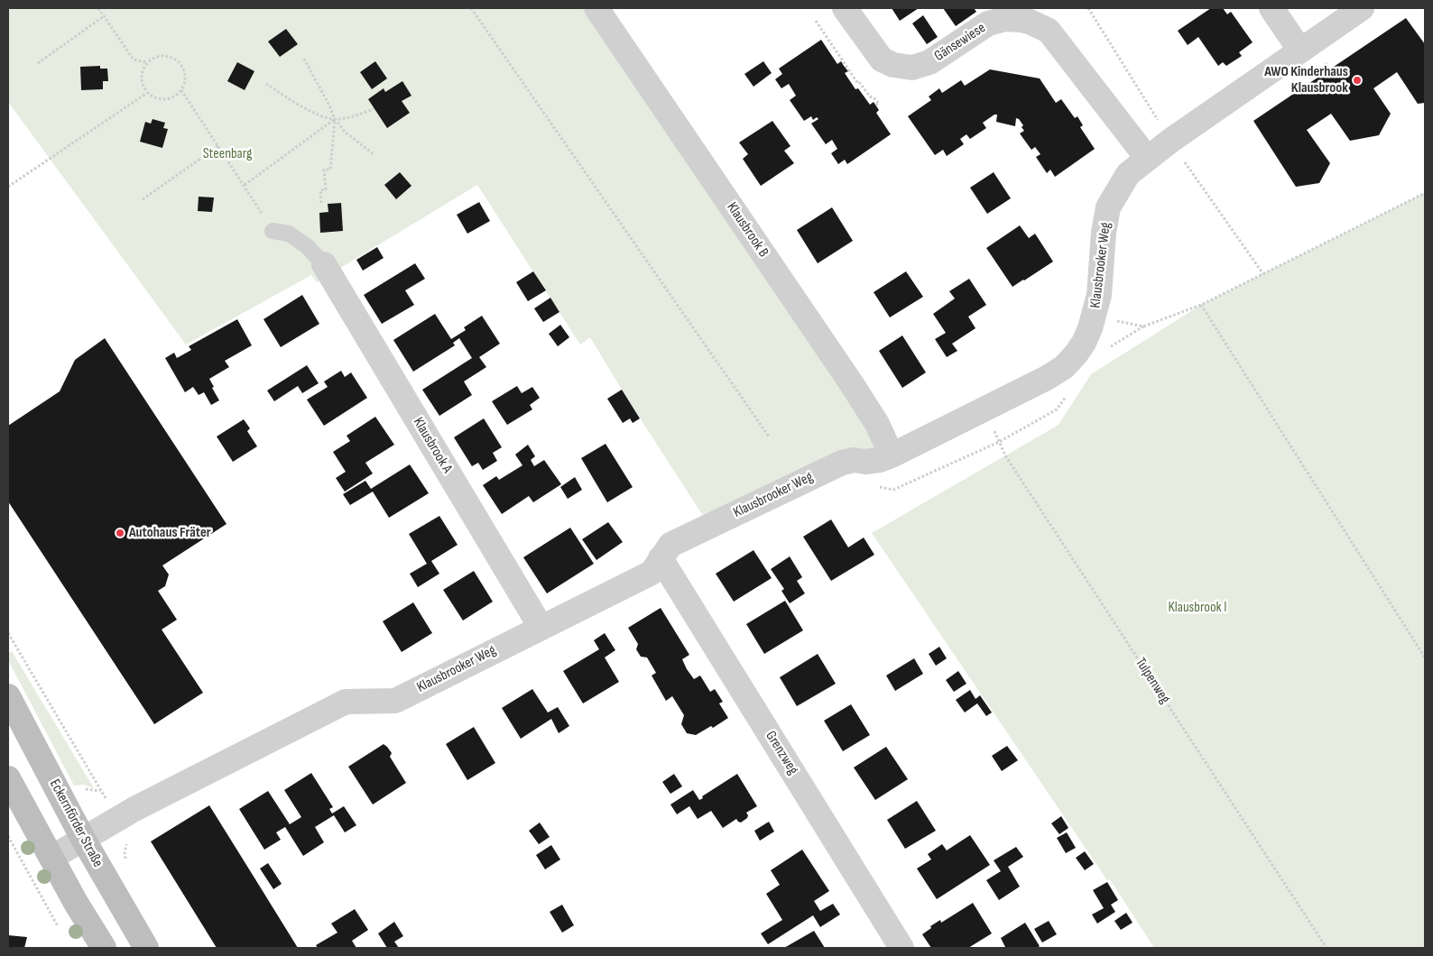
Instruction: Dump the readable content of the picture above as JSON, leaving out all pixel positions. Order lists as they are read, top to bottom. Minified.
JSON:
{"streets":{"main road":["Eckernförder Straße"],"street":["Gänsewiese","Klausbrook B","Klausbrooker Weg","Klausbrook A","Grenzweg"],"path":["Tulpenweg"]},"crossings":[["Gänsewiese","Klausbrooker Weg"],["Klausbrook B","Klausbrooker Weg"],["Klausbrooker Weg","Klausbrook A"],["Klausbrooker Weg","Tulpenweg"],["Klausbrooker Weg","Grenzweg"],["Klausbrooker Weg","Eckernförder Straße"]],"parks":["Steenbarg","Klausbrook I"],"places":["AWO Kinderhaus Klausbrook","Autohaus Fräter"]}
